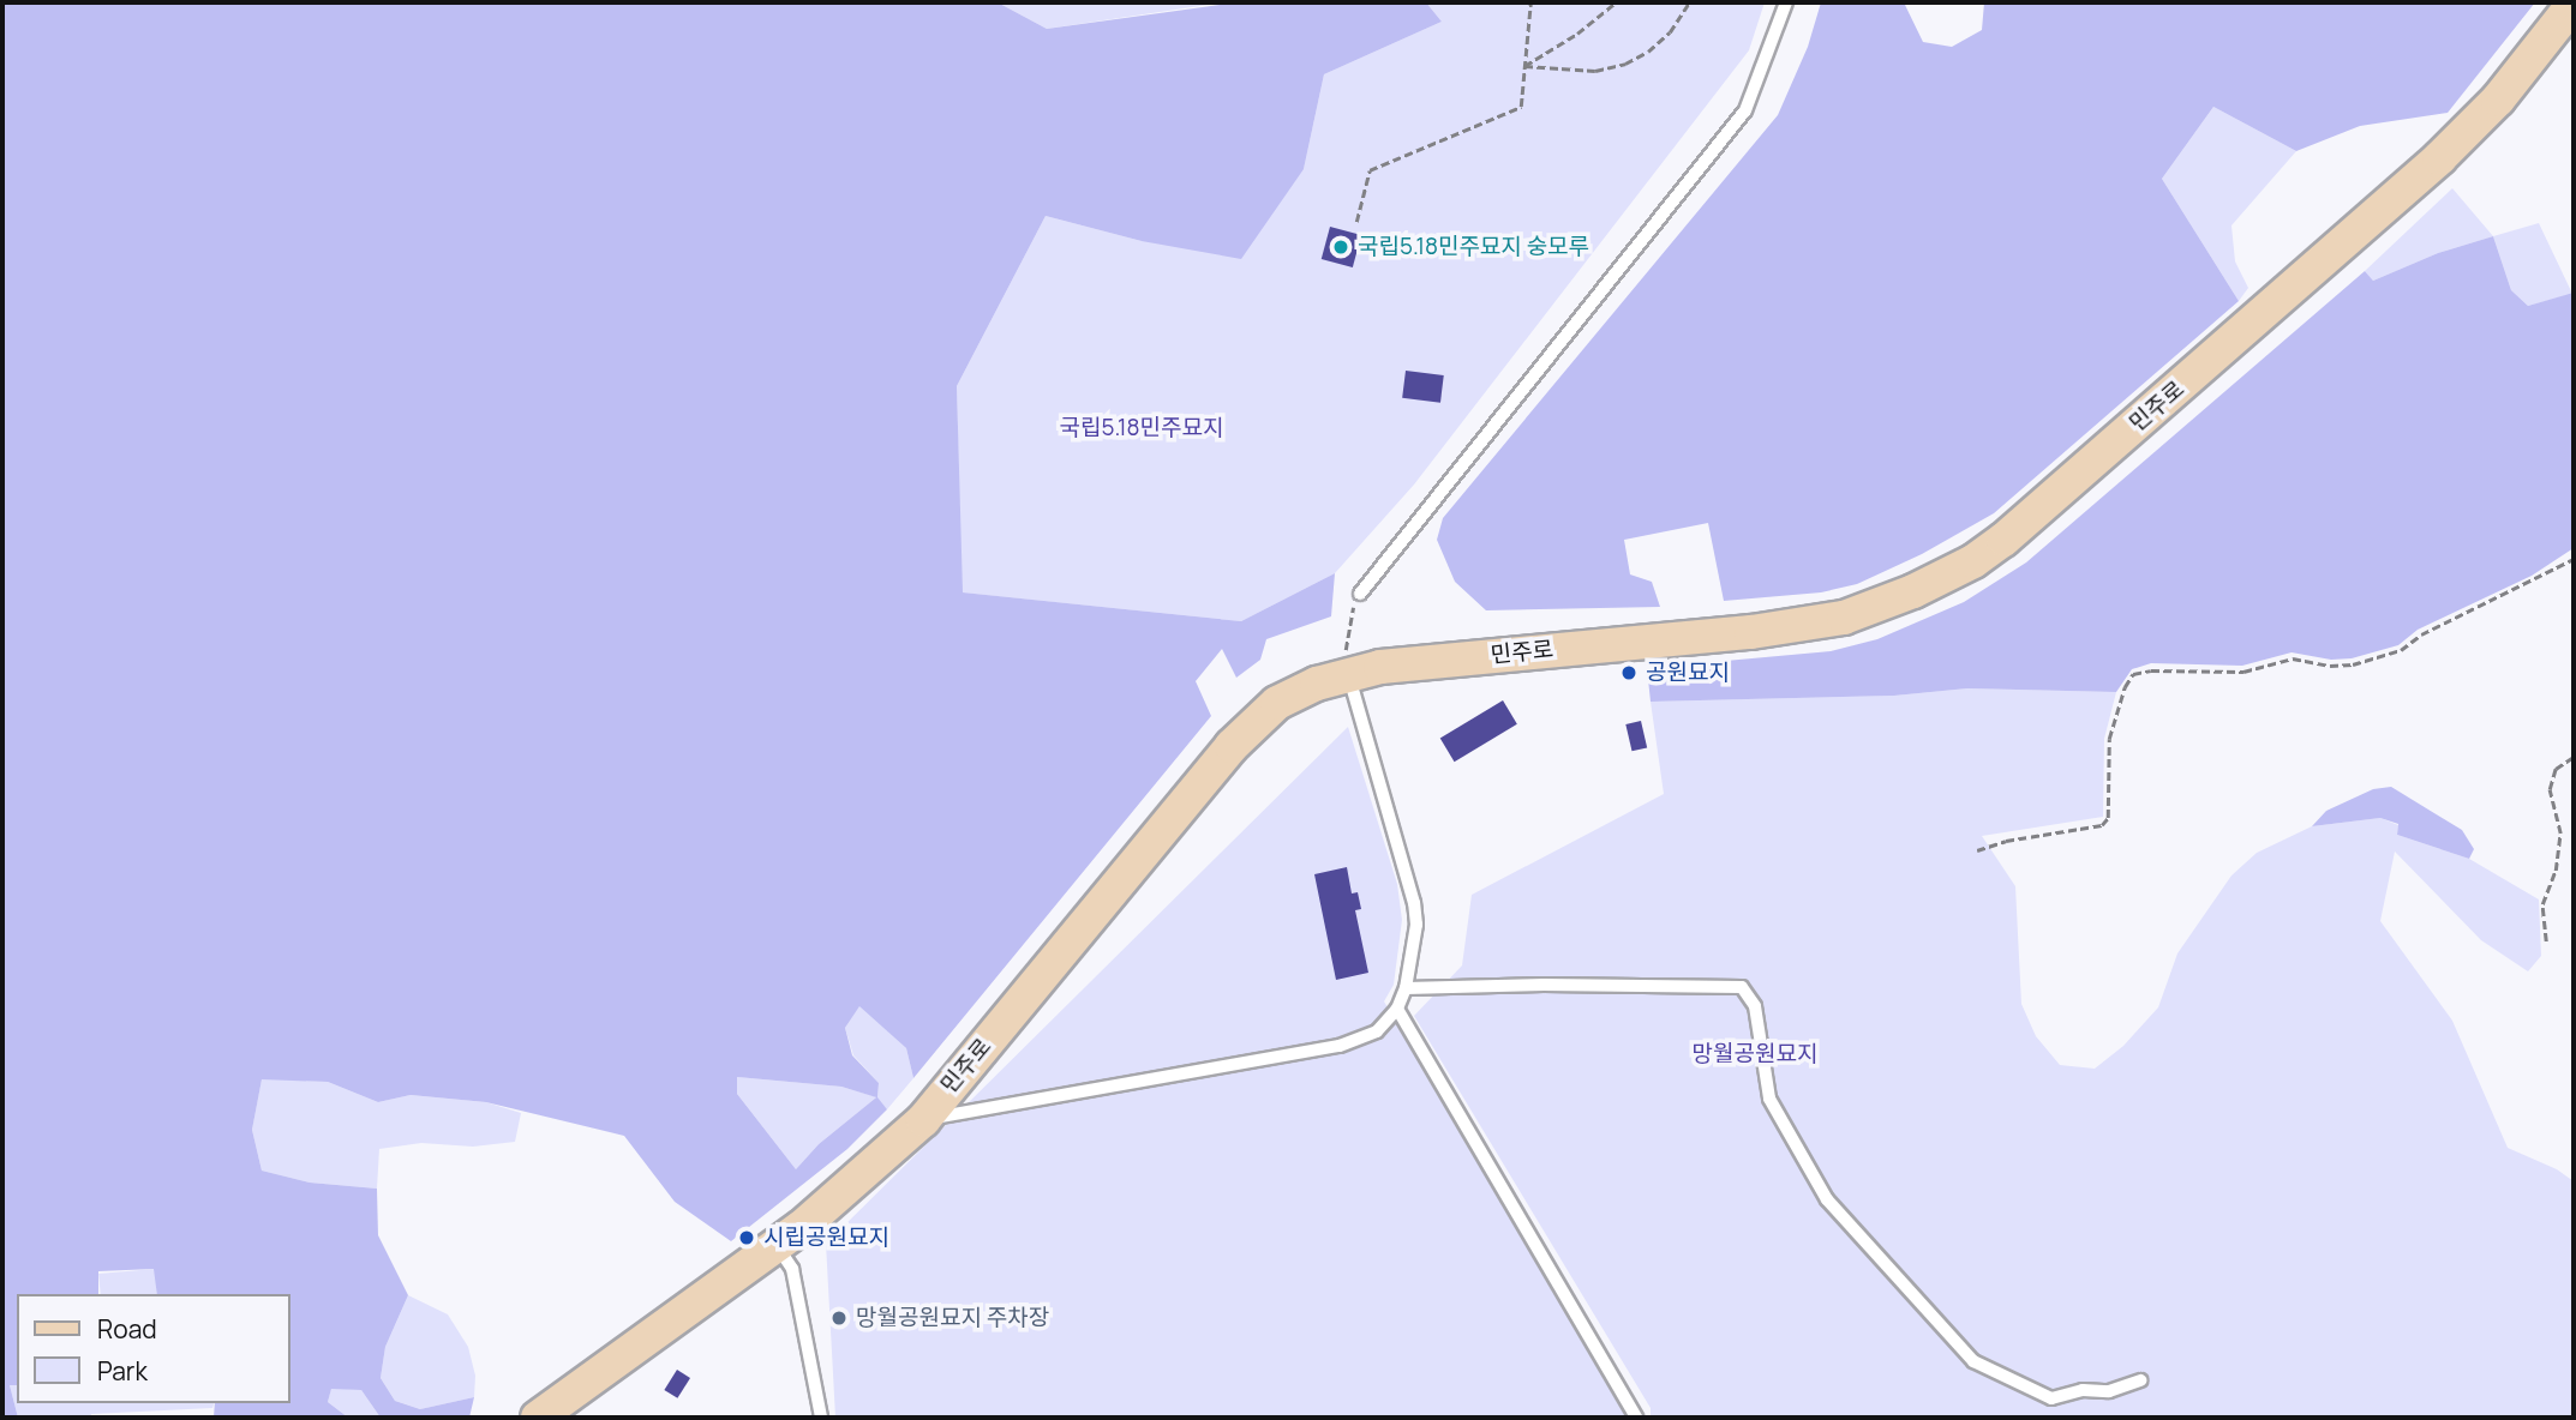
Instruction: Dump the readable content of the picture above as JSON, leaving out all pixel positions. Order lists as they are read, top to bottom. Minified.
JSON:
{"streets":{"main road":["민주로"]},"parks":["국립5.18민주묘지","망월공원묘지"],"places":["국립5.18민주묘지 숭모루","공원묘지","시립공원묘지","망월공원묘지 주차장"],"legend":["Road","Park"]}
